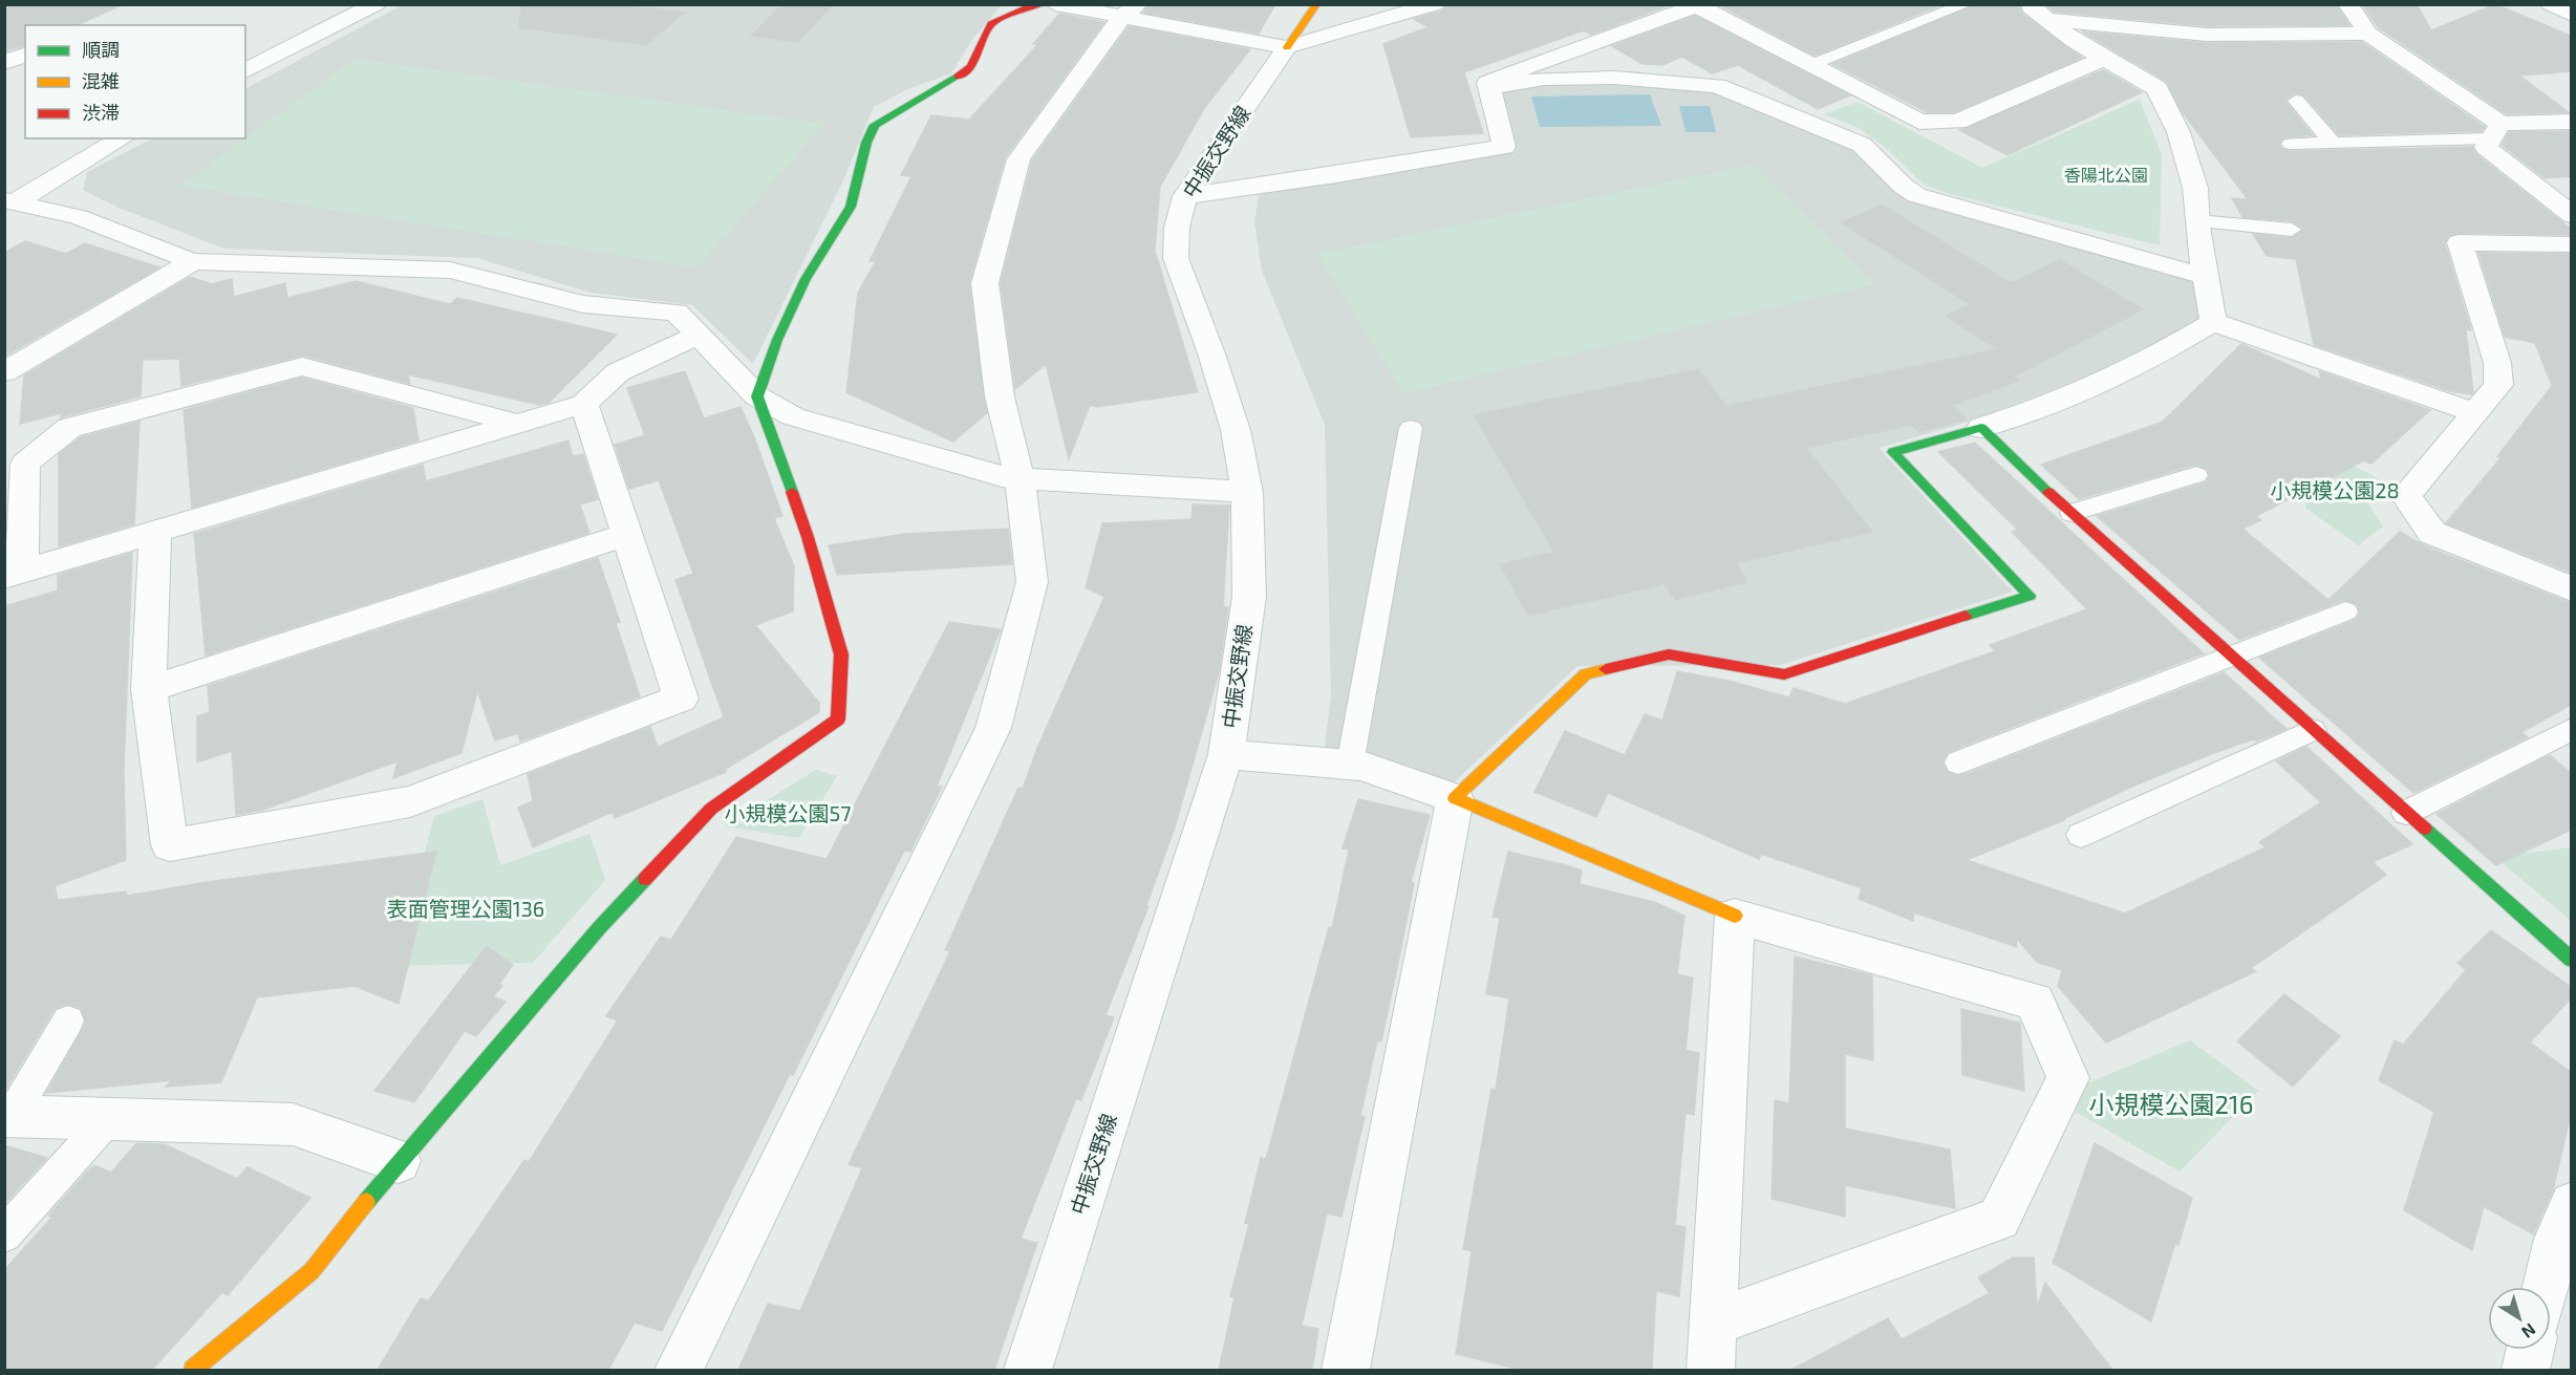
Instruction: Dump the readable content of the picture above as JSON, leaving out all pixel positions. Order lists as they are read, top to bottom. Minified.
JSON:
{"streets":{"street":["中振交野線"]},"parks":["香陽北公園","小規模公園28","小規模公園57","表面管理公園136","小規模公園216"],"legend":["順調","混雑","渋滞"],"north":"bottom right"}
